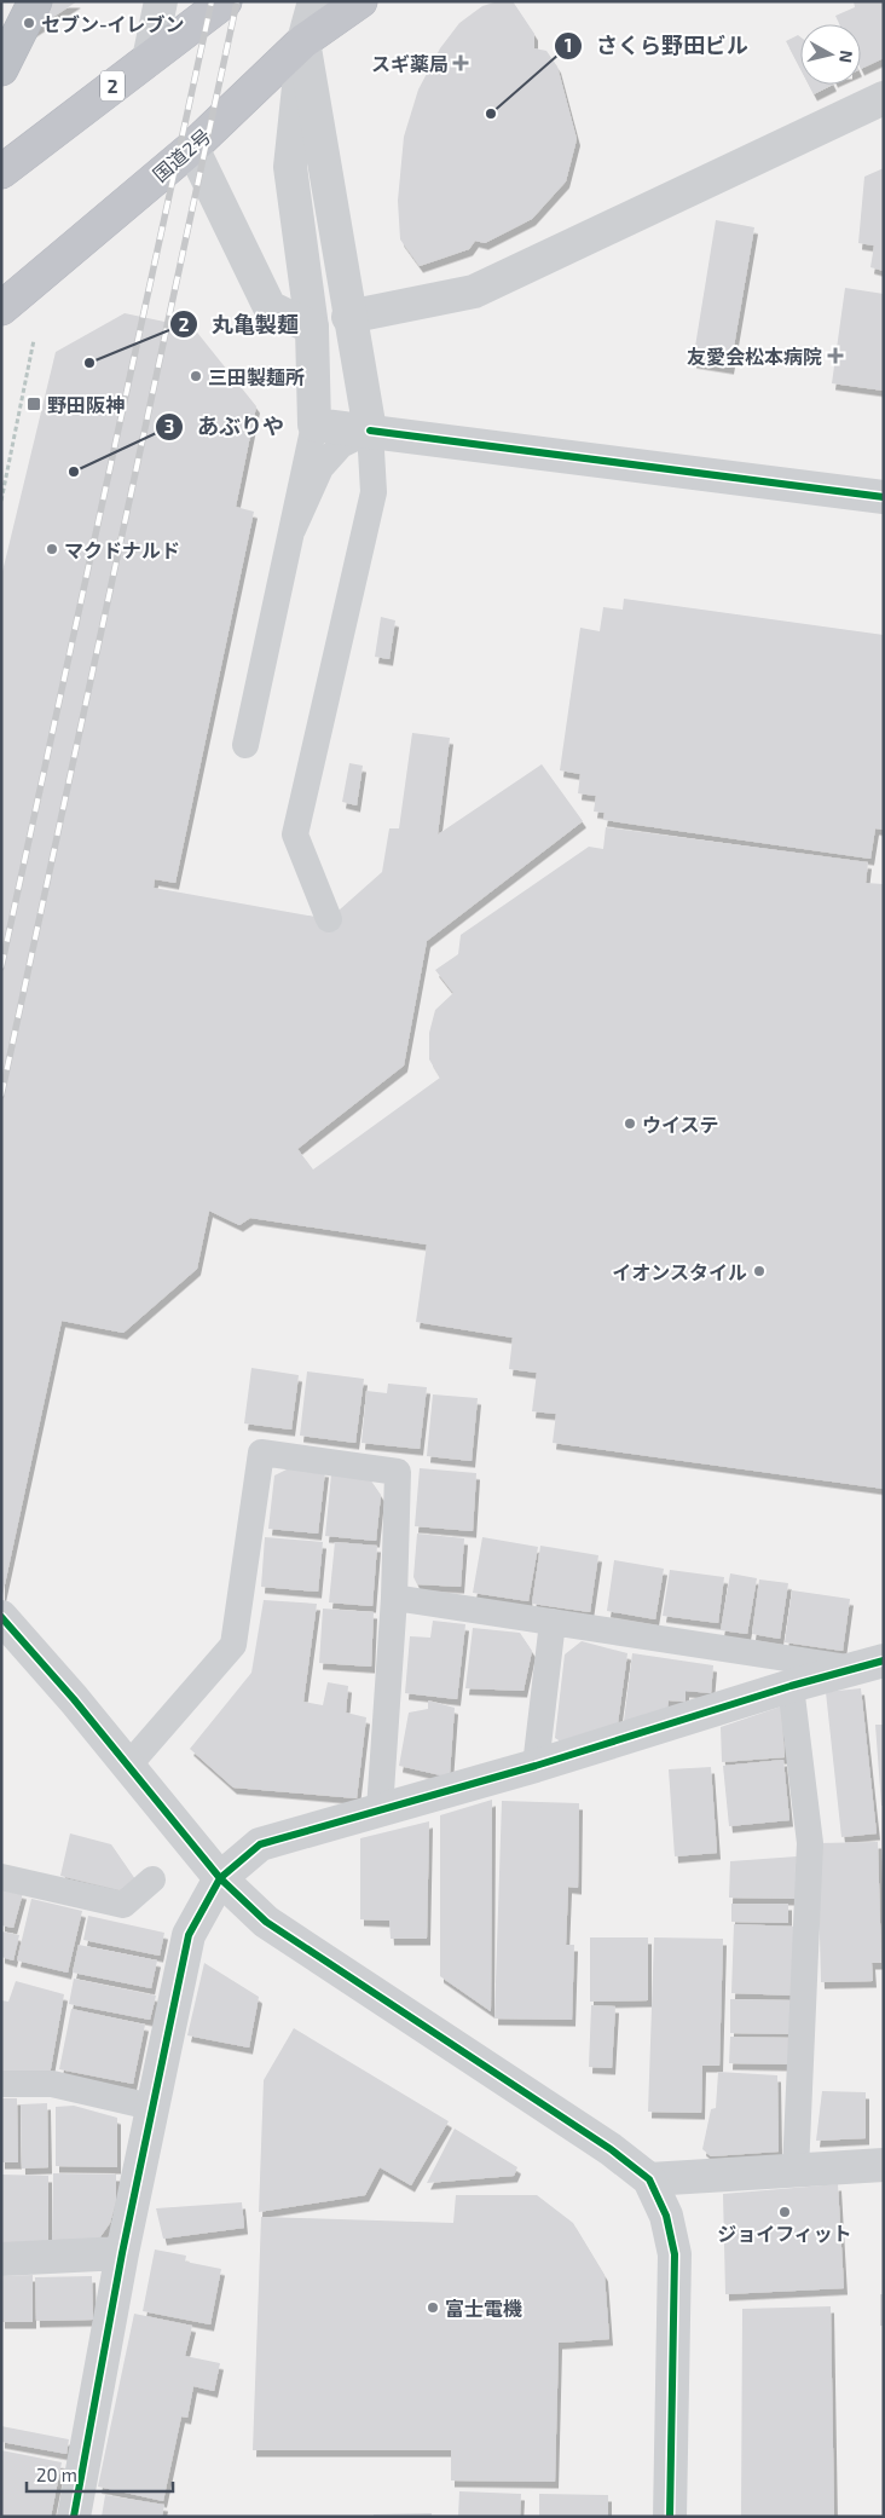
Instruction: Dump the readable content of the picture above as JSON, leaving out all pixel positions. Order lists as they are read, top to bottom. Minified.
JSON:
{"streets":{"highway":["2","国道2号"]},"places":{"other":["セブン-イレブン","さくら野田ビル","丸亀製麺","三田製麺所","あぶりや","マクドナルド","ウイステ","イオンスタイル","ジョイフィット","富士電機"],"health":["スギ薬局","友愛会松本病院"],"transit":["野田阪神"]},"scale_bar":"20 m","north":"right"}
